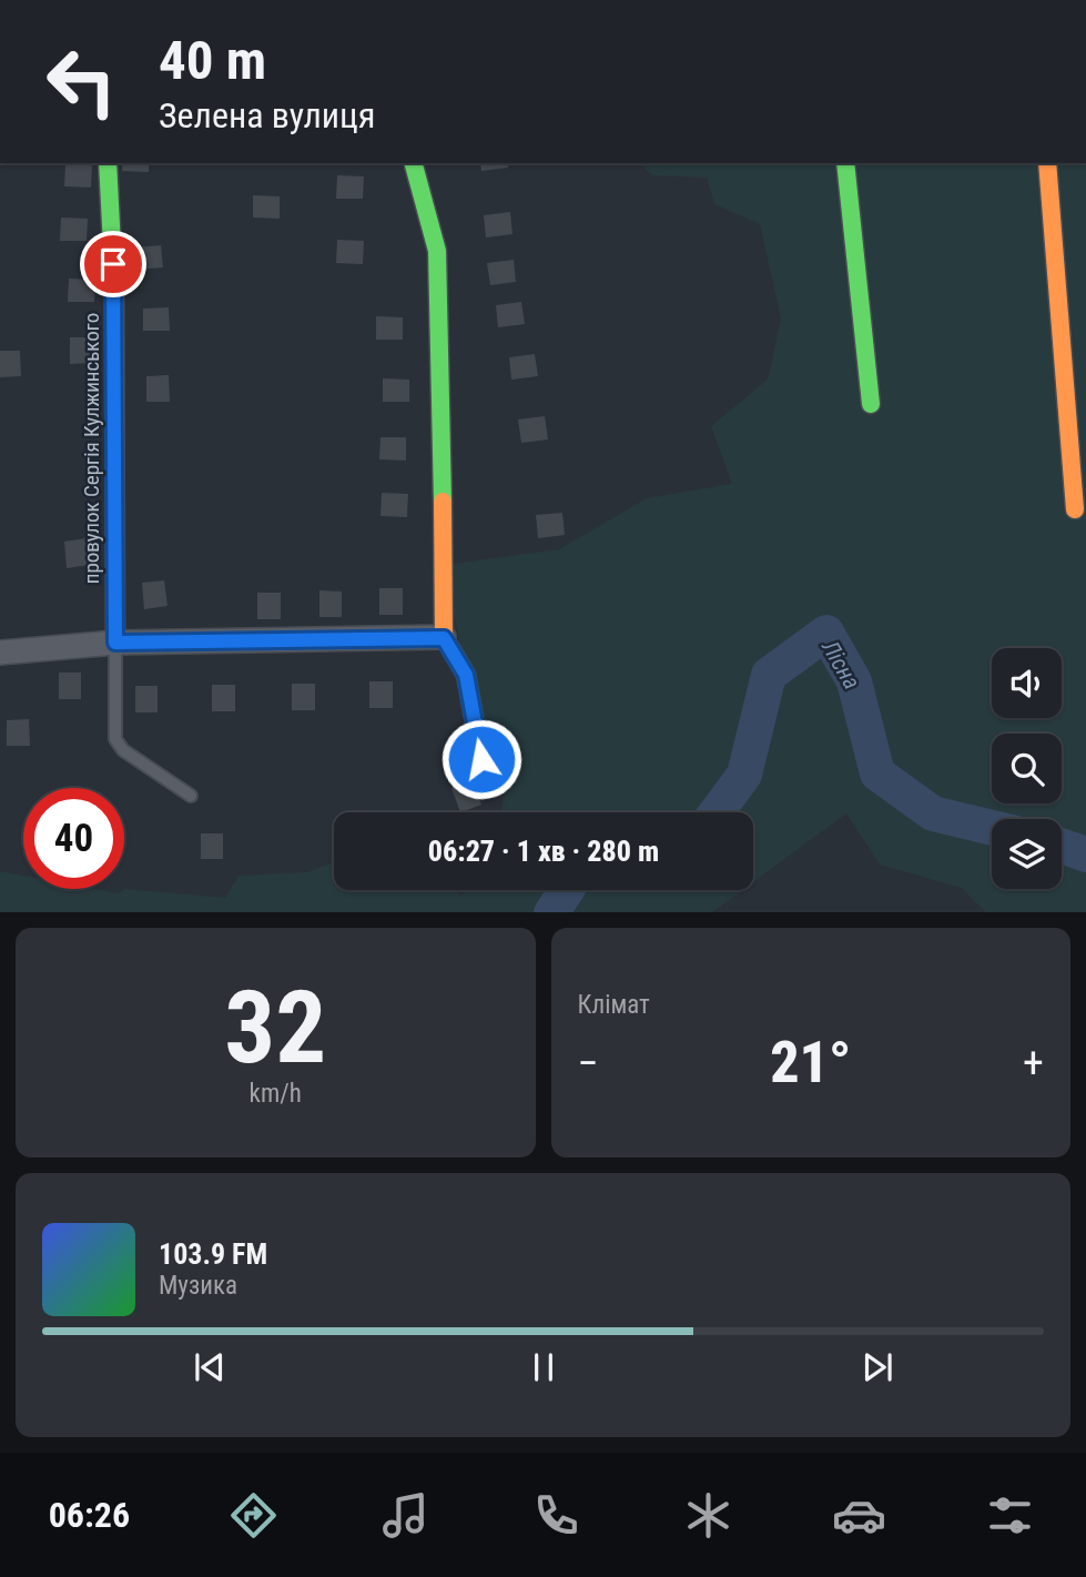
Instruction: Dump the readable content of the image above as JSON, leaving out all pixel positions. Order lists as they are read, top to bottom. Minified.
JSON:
{"streets":{"street":["провулок Сергія Кулжинського"]},"water":["Лісна"],"page":{"turn":["40 m","Зелена вулиця"],"limit":"40","trip":"06:27 · 1 хв · 280 m","tile":[["32","km/h"],"Клімат"],"heat":["−","21°","+"],"song":["103.9 FM","Музика"],"tabs":"06:26"}}
